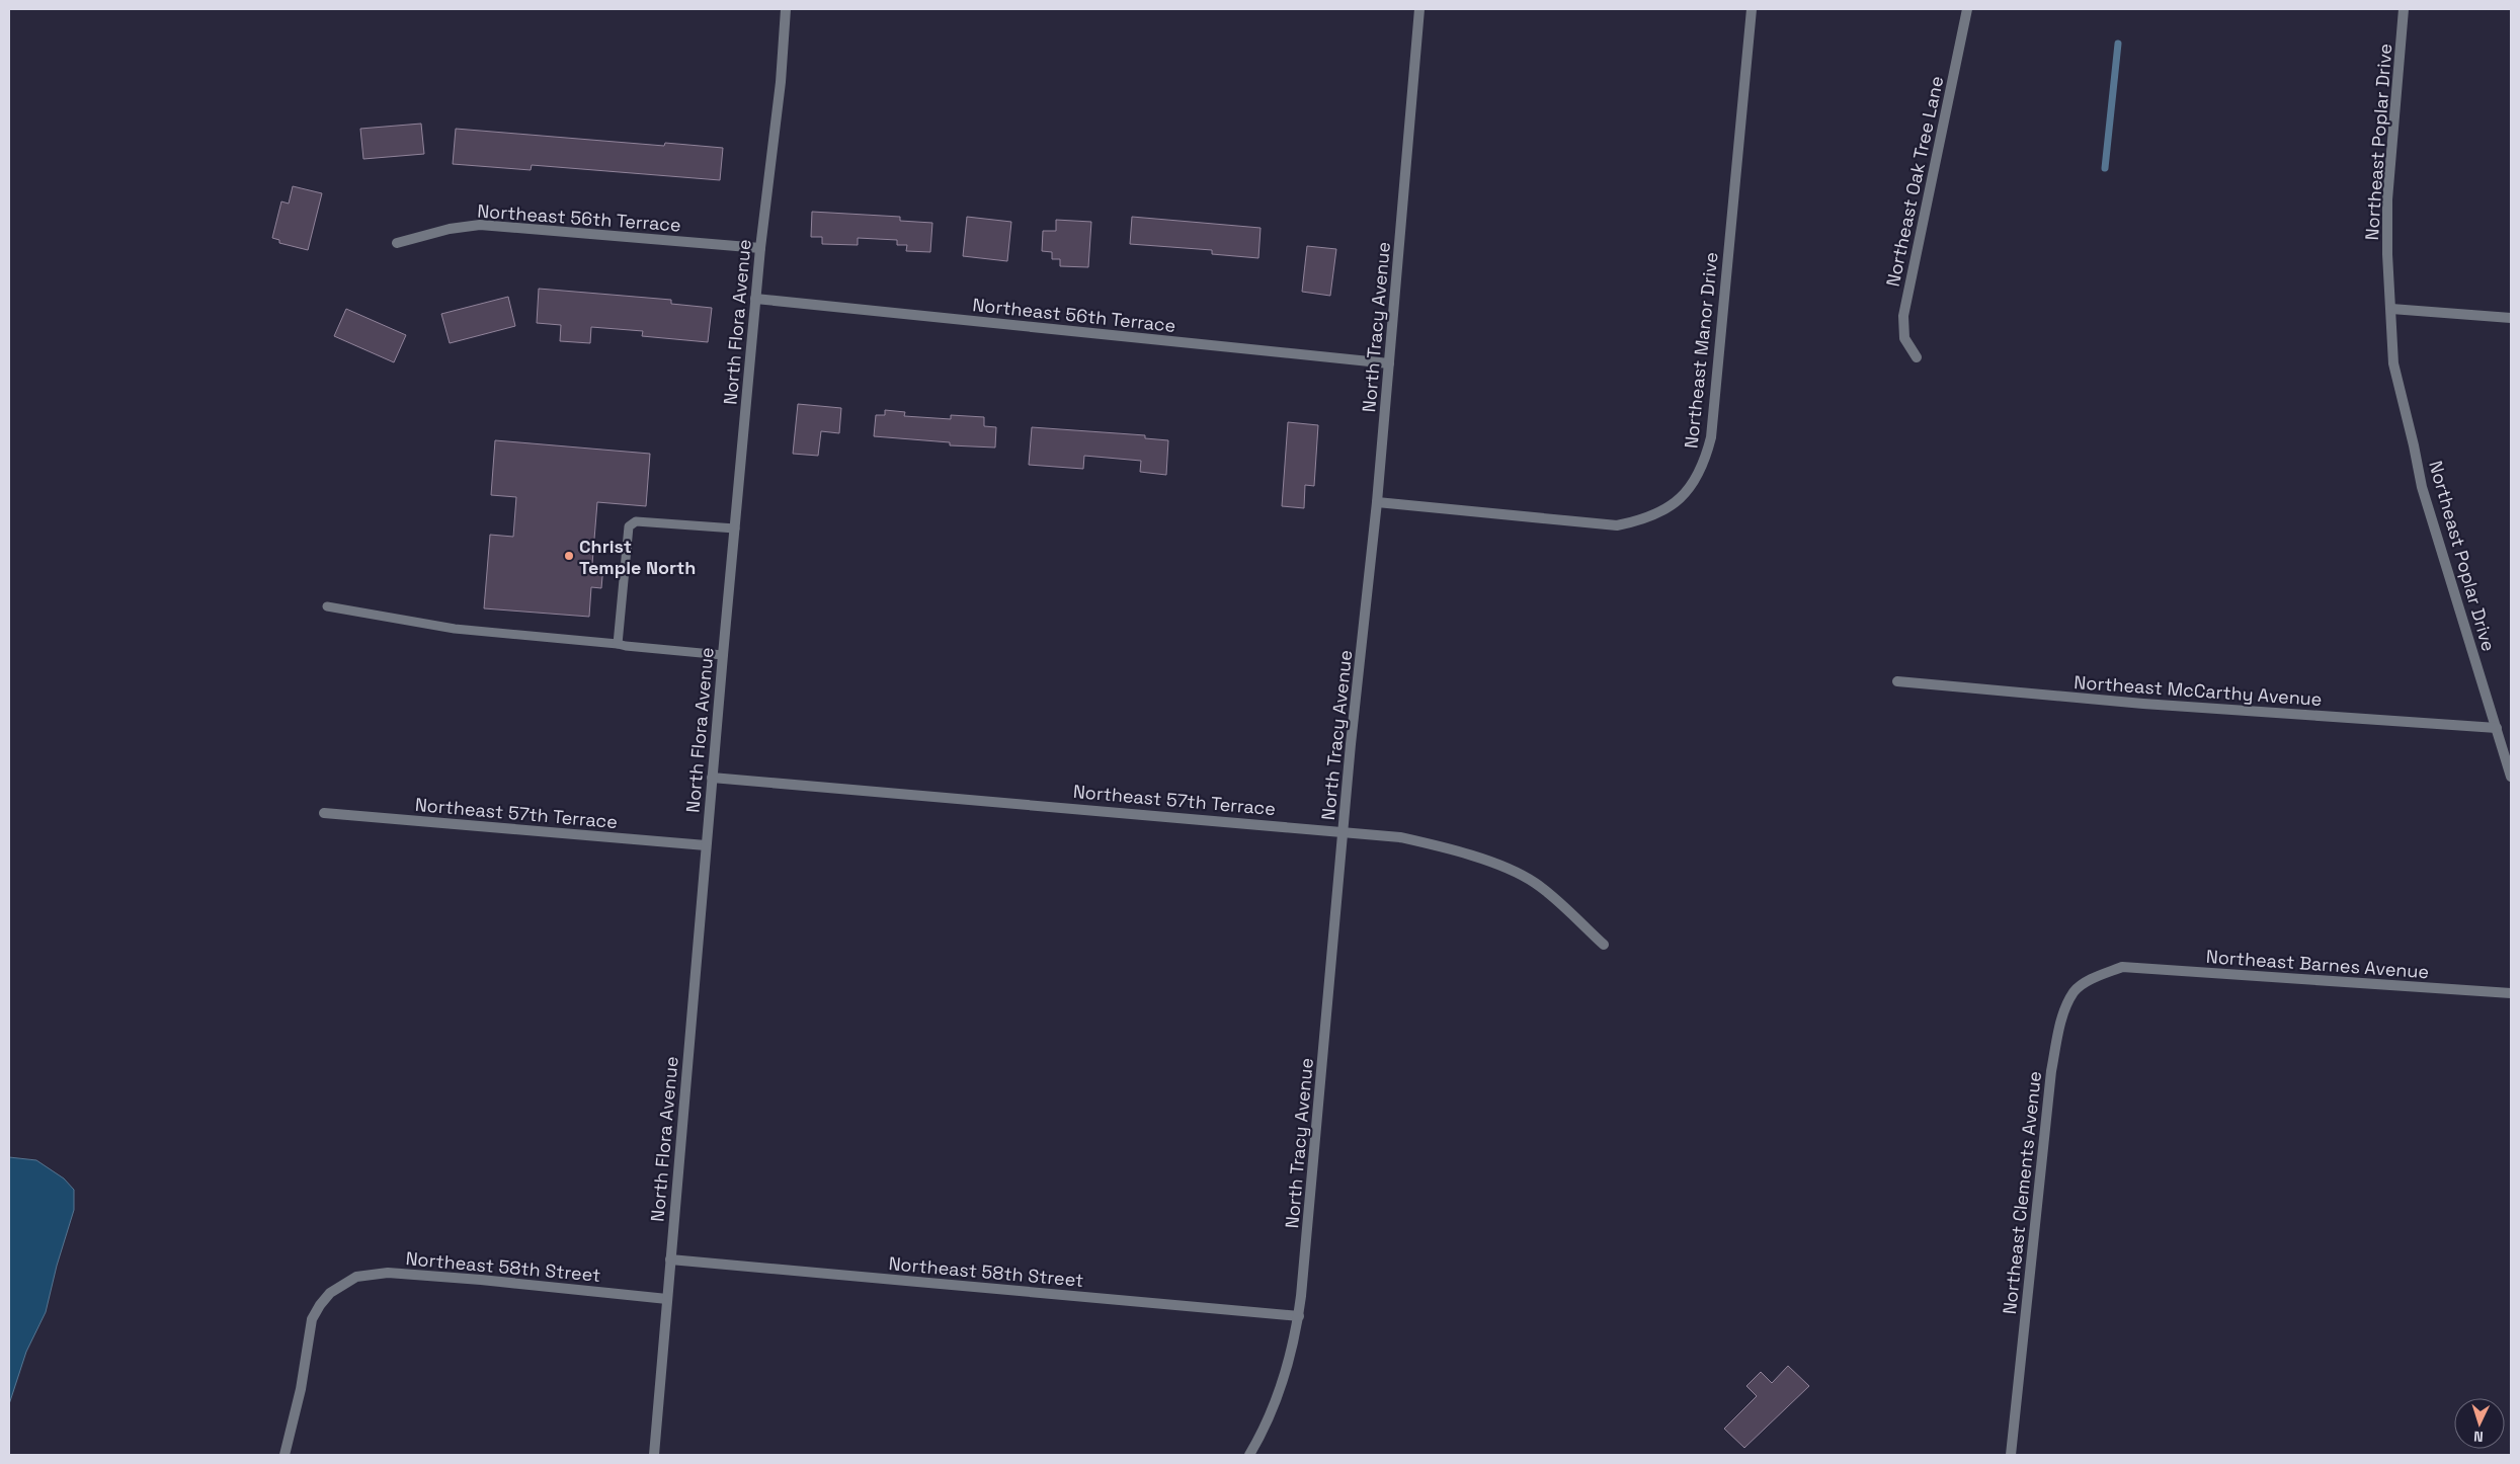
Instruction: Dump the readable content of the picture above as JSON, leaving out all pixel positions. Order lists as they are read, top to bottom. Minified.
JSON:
{"streets":{"street":["Northeast Poplar Drive","Northeast Oak Tree Lane","Northeast 56th Terrace","North Flora Avenue","North Tracy Avenue","Northeast Manor Drive","Northeast McCarthy Avenue","Northeast 57th Terrace","Northeast Barnes Avenue","Northeast Clements Avenue","Northeast 58th Street"]},"crossings":[["Northeast Poplar Drive","Northeast McCarthy Avenue"],["Northeast 56th Terrace","North Flora Avenue"],["Northeast 56th Terrace","North Tracy Avenue"],["North Flora Avenue","Northeast 57th Terrace"],["North Flora Avenue","Northeast 58th Street"],["North Tracy Avenue","Northeast Manor Drive"],["North Tracy Avenue","Northeast 57th Terrace"],["North Tracy Avenue","Northeast 58th Street"],["Northeast Barnes Avenue","Northeast Clements Avenue"]],"places":["Christ Temple North"],"north":"bottom"}
